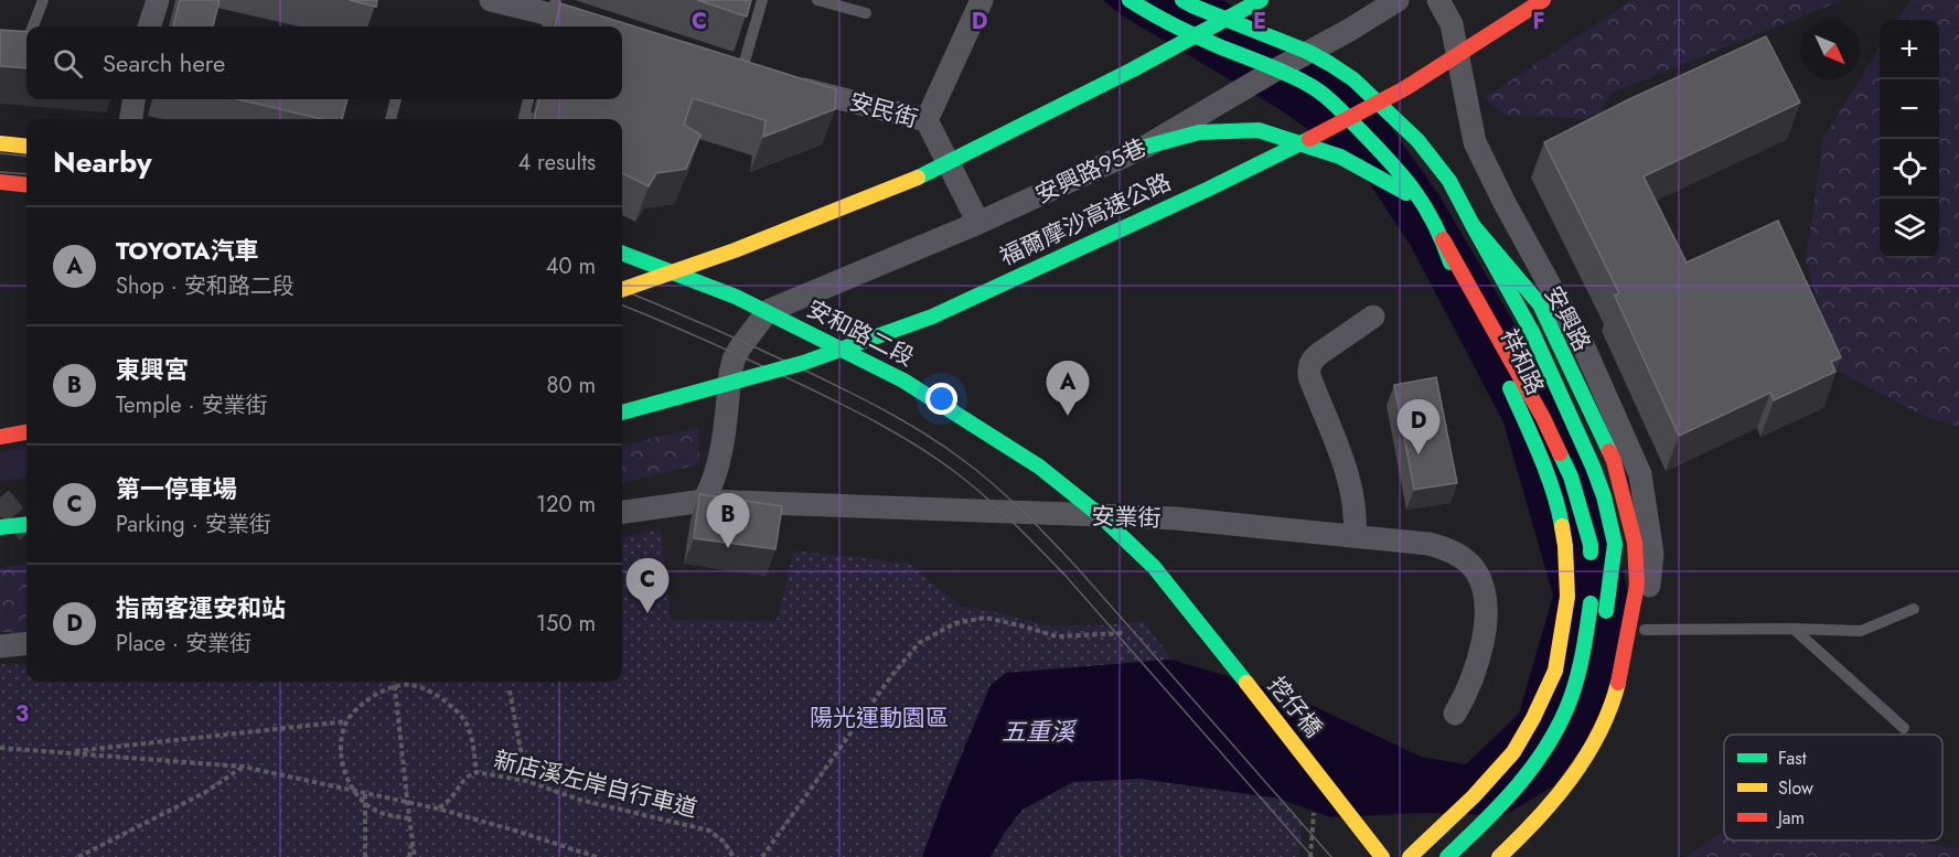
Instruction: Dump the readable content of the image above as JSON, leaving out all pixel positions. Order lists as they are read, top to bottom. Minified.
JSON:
{"streets":{"main road":["福爾摩沙高速公路","安和路二段","祥和路","挖仔橋"],"street":["安民街","安興路95巷","安興路","安業街"],"path":["新店溪左岸自行車道"]},"crossings":[["安民街","安興路95巷"],["安興路95巷","安和路二段"],["安興路95巷","祥和路"],["安興路","祥和路"],["安和路二段","安業街"],["安和路二段","挖仔橋"]],"water":["五重溪"],"parks":["陽光運動園區"],"legend":["Fast","Slow","Jam"],"north":"bottom right","page":{"map_buttons":["+","−"],"search":"Search here","heading":["Nearby","4 results"],"list":[{"mark":"A","name":"TOYOTA汽車","note":"Shop · 安和路二段","value":"40 m"},{"mark":"B","name":"東興宮","note":"Temple · 安業街","value":"80 m"},{"mark":"C","name":"第一停車場","note":"Parking · 安業街","value":"120 m"},{"mark":"D","name":"指南客運安和站","note":"Place · 安業街","value":"150 m"}],"pins":["A","D","B","C"]},"grid":{"columns":["C","D","E","F"],"rows":["3"]}}
